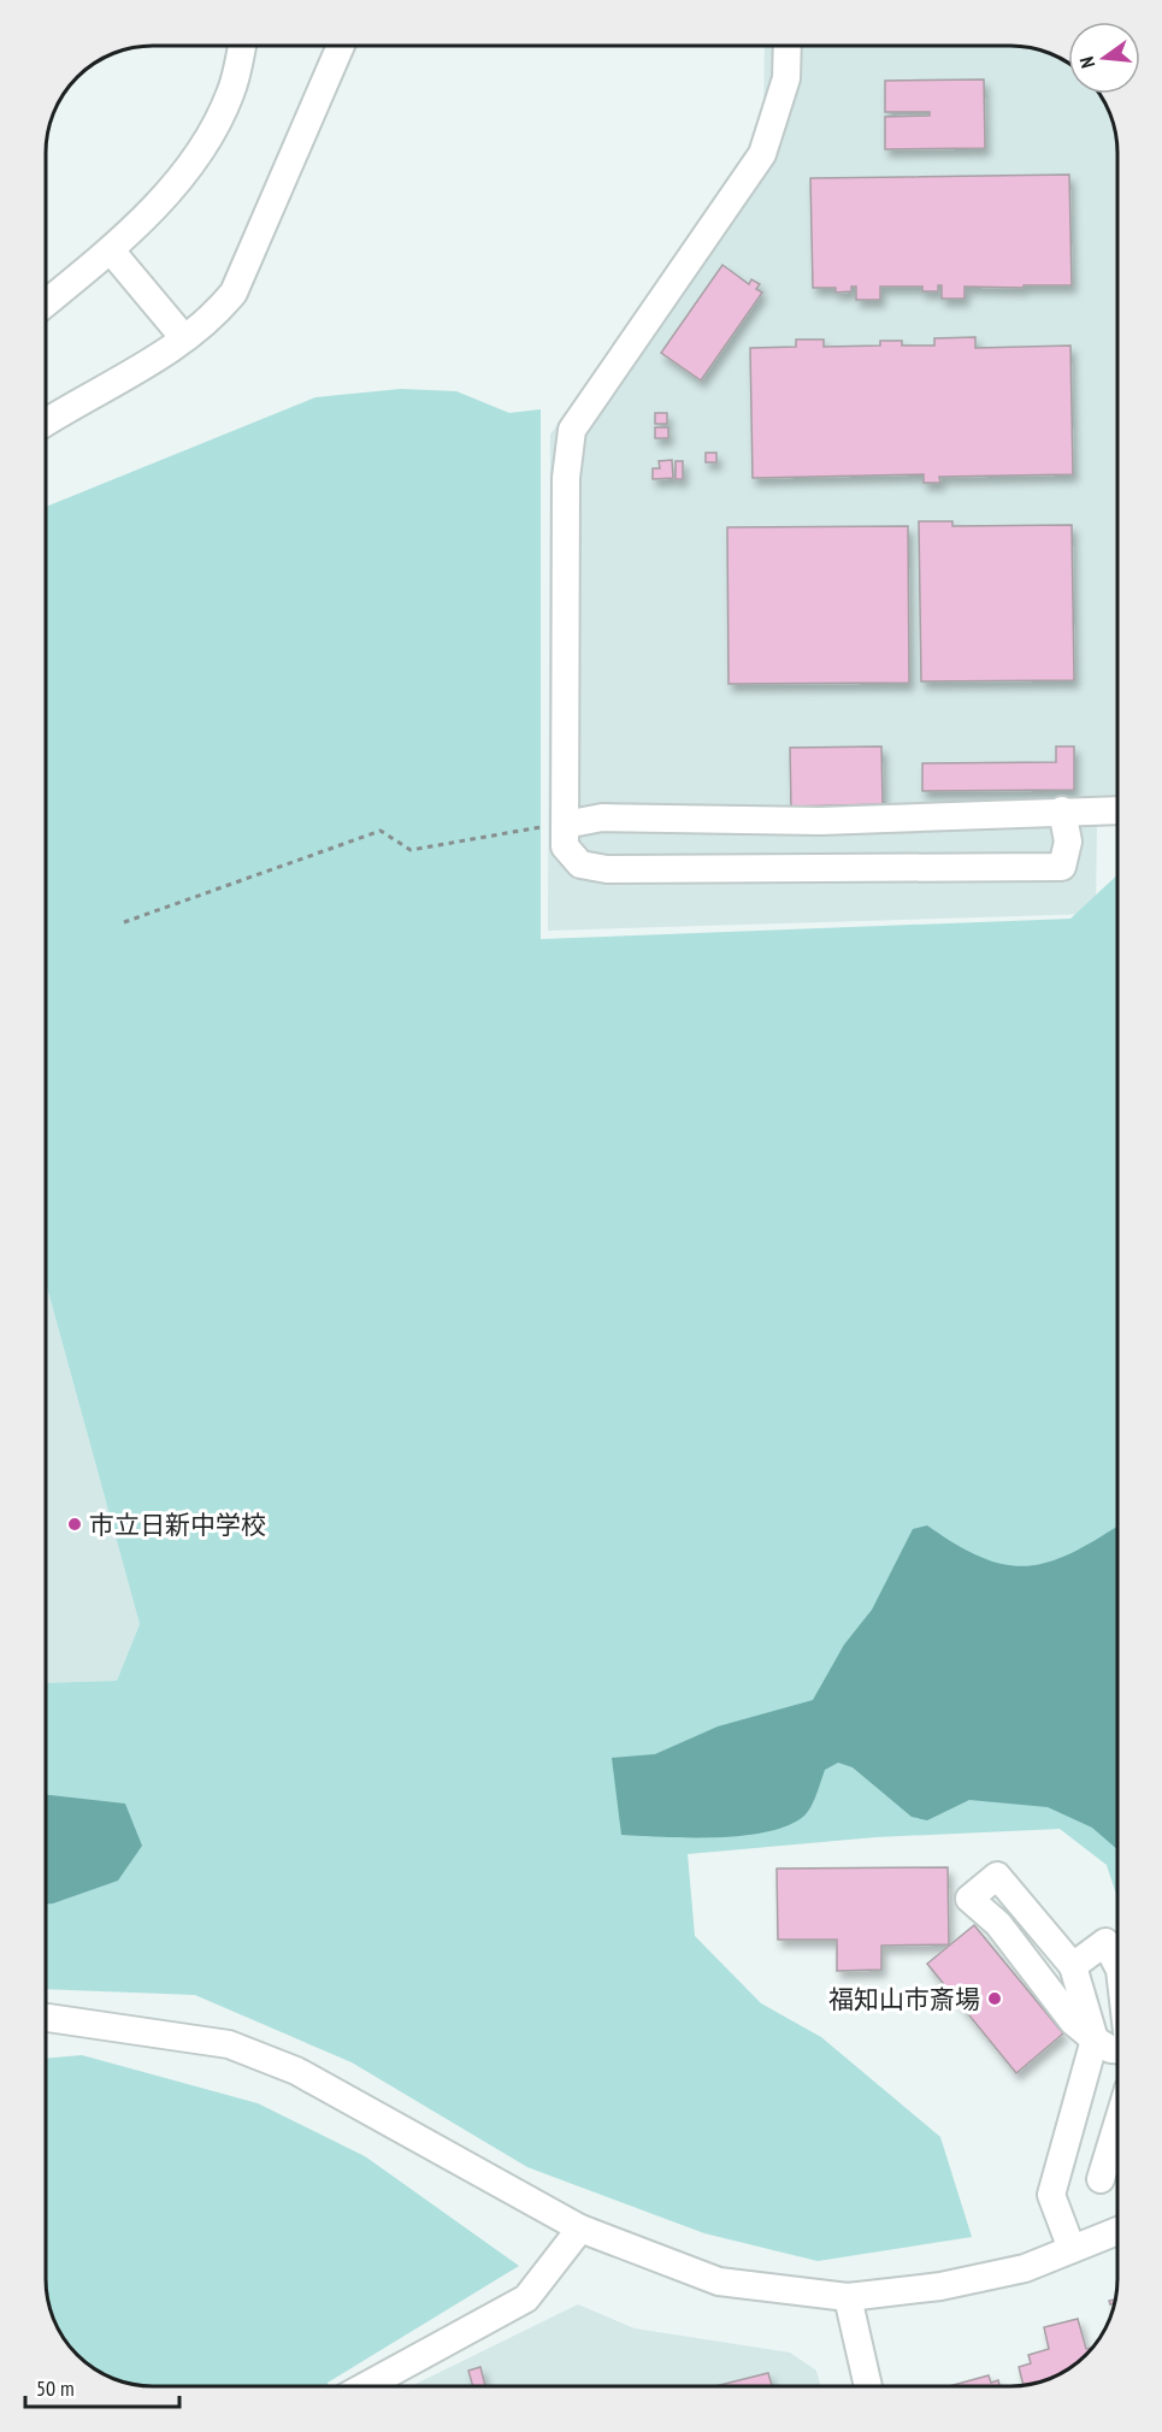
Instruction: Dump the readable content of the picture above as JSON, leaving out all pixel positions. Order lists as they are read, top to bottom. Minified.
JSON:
{"places":["市立日新中学校","福知山市斎場"],"scale_bar":"50 m","north":"left"}
